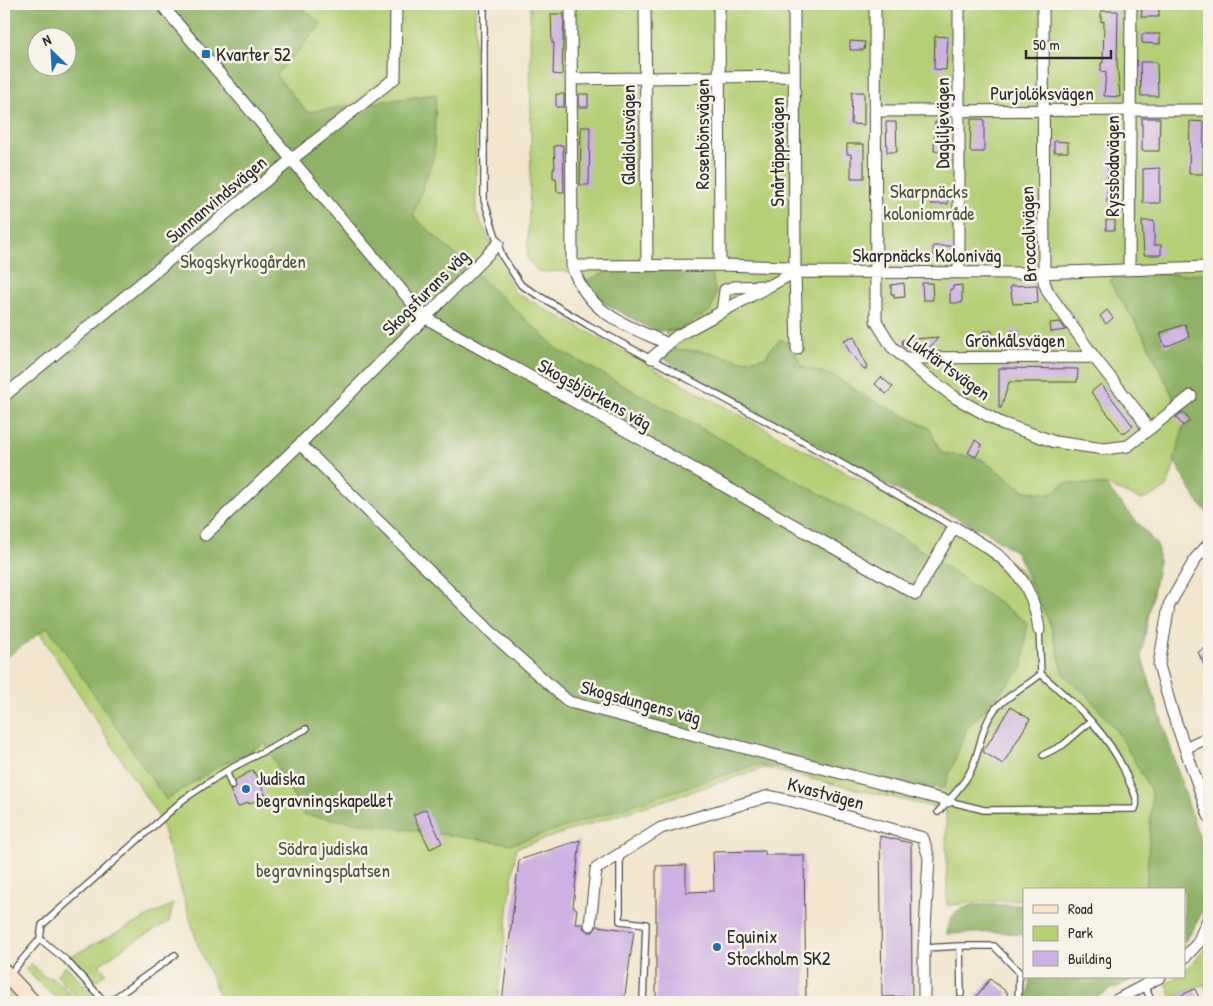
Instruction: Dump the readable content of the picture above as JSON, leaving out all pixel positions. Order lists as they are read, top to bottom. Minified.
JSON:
{"streets":{"street":["Purjolöksvägen","Dagliljevägen","Rosenbönsvägen","Gladiolusvägen","Snårtäppevägen","Ryssbodavägen","Sunnanvindsvägen","Broccolivägen","Skarpnäcks Koloniväg","Skogsfurans väg","Grönkålsvägen","Luktärtsvägen","Skogsbjörkens väg","Skogsdungens väg","Kvastvägen"]},"crossings":[["Purjolöksvägen","Dagliljevägen"],["Purjolöksvägen","Ryssbodavägen"],["Purjolöksvägen","Broccolivägen"],["Purjolöksvägen","Luktärtsvägen"],["Dagliljevägen","Skarpnäcks Koloniväg"],["Rosenbönsvägen","Skarpnäcks Koloniväg"],["Gladiolusvägen","Skarpnäcks Koloniväg"],["Snårtäppevägen","Skarpnäcks Koloniväg"],["Ryssbodavägen","Skarpnäcks Koloniväg"],["Sunnanvindsvägen","Skogsbjörkens väg"],["Broccolivägen","Skarpnäcks Koloniväg"],["Broccolivägen","Grönkålsvägen"],["Broccolivägen","Luktärtsvägen"],["Skarpnäcks Koloniväg","Luktärtsvägen"],["Skogsfurans väg","Skogsbjörkens väg"],["Skogsfurans väg","Skogsdungens väg"],["Grönkålsvägen","Luktärtsvägen"]],"parks":["Skarpnäcks koloniområde","Skogskyrkogården","Södra judiska begravningsplatsen"],"places":{"transit":["Kvarter 52"],"other":["Judiska begravningskapellet","Equinix Stockholm SK2"]},"legend":["Road","Park","Building"],"scale_bar":"50 m","north":"top left"}
